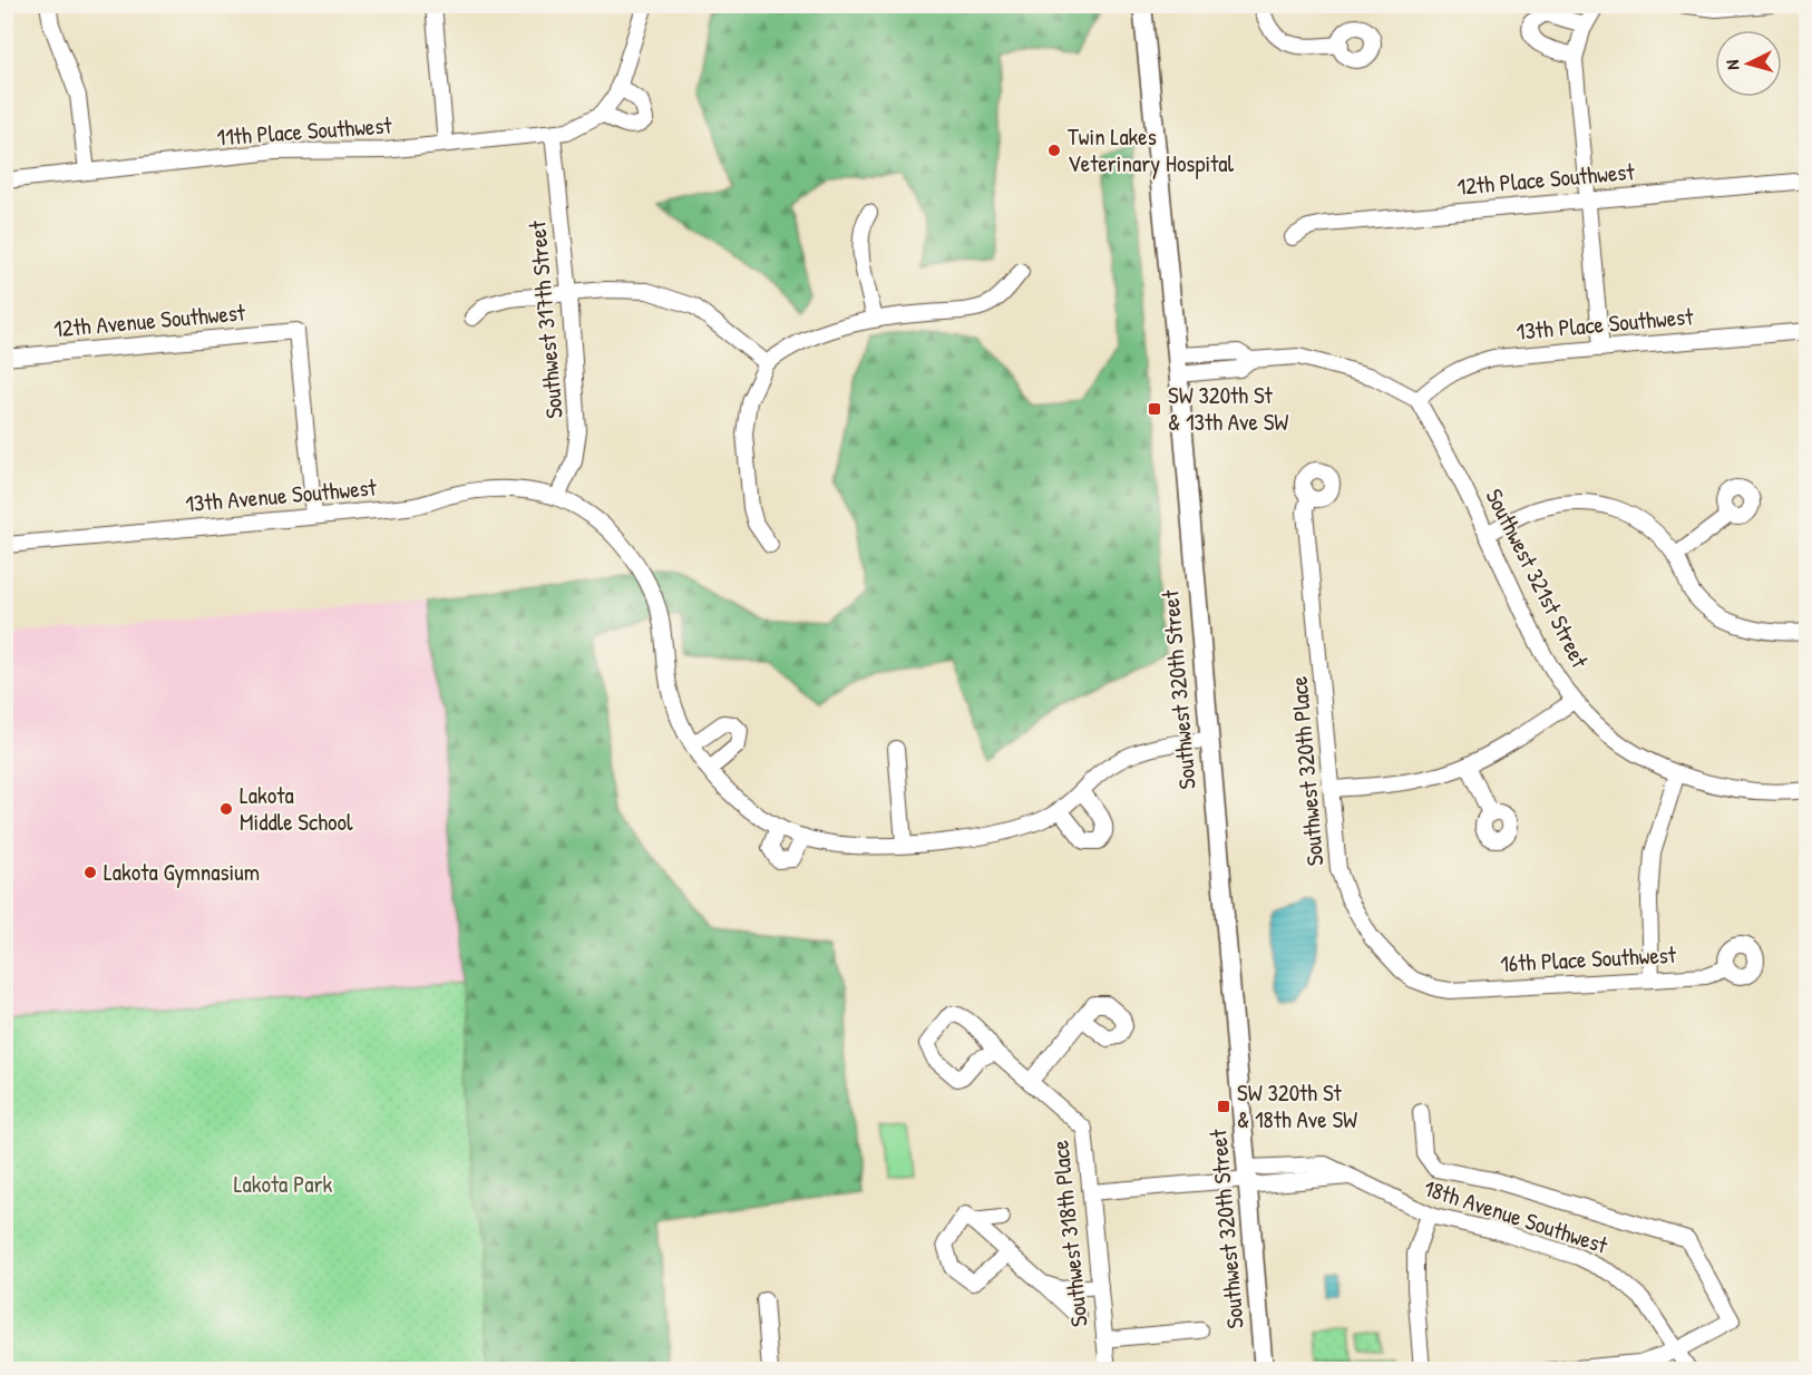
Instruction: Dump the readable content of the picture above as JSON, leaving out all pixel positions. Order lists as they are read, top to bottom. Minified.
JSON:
{"streets":{"main road":["Southwest 320th Street"],"street":["11th Place Southwest","12th Place Southwest","Southwest 317th Street","12th Avenue Southwest","13th Place Southwest","13th Avenue Southwest","Southwest 321st Street","Southwest 320th Place","16th Place Southwest","18th Avenue Southwest","Southwest 318th Place"]},"crossings":[["11th Place Southwest","Southwest 317th Street"],["Southwest 317th Street","13th Avenue Southwest"],["12th Avenue Southwest","13th Avenue Southwest"],["13th Place Southwest","Southwest 321st Street"],["Southwest 320th Street","18th Avenue Southwest"],["Southwest 320th Place","16th Place Southwest"],["18th Avenue Southwest","Southwest 318th Place"]],"parks":["Lakota Park"],"places":{"other":["Twin Lakes Veterinary Hospital","Lakota Middle School","Lakota Gymnasium"],"transit":["SW 320th St & 13th Ave SW","SW 320th St & 18th Ave SW"]},"north":"left"}
